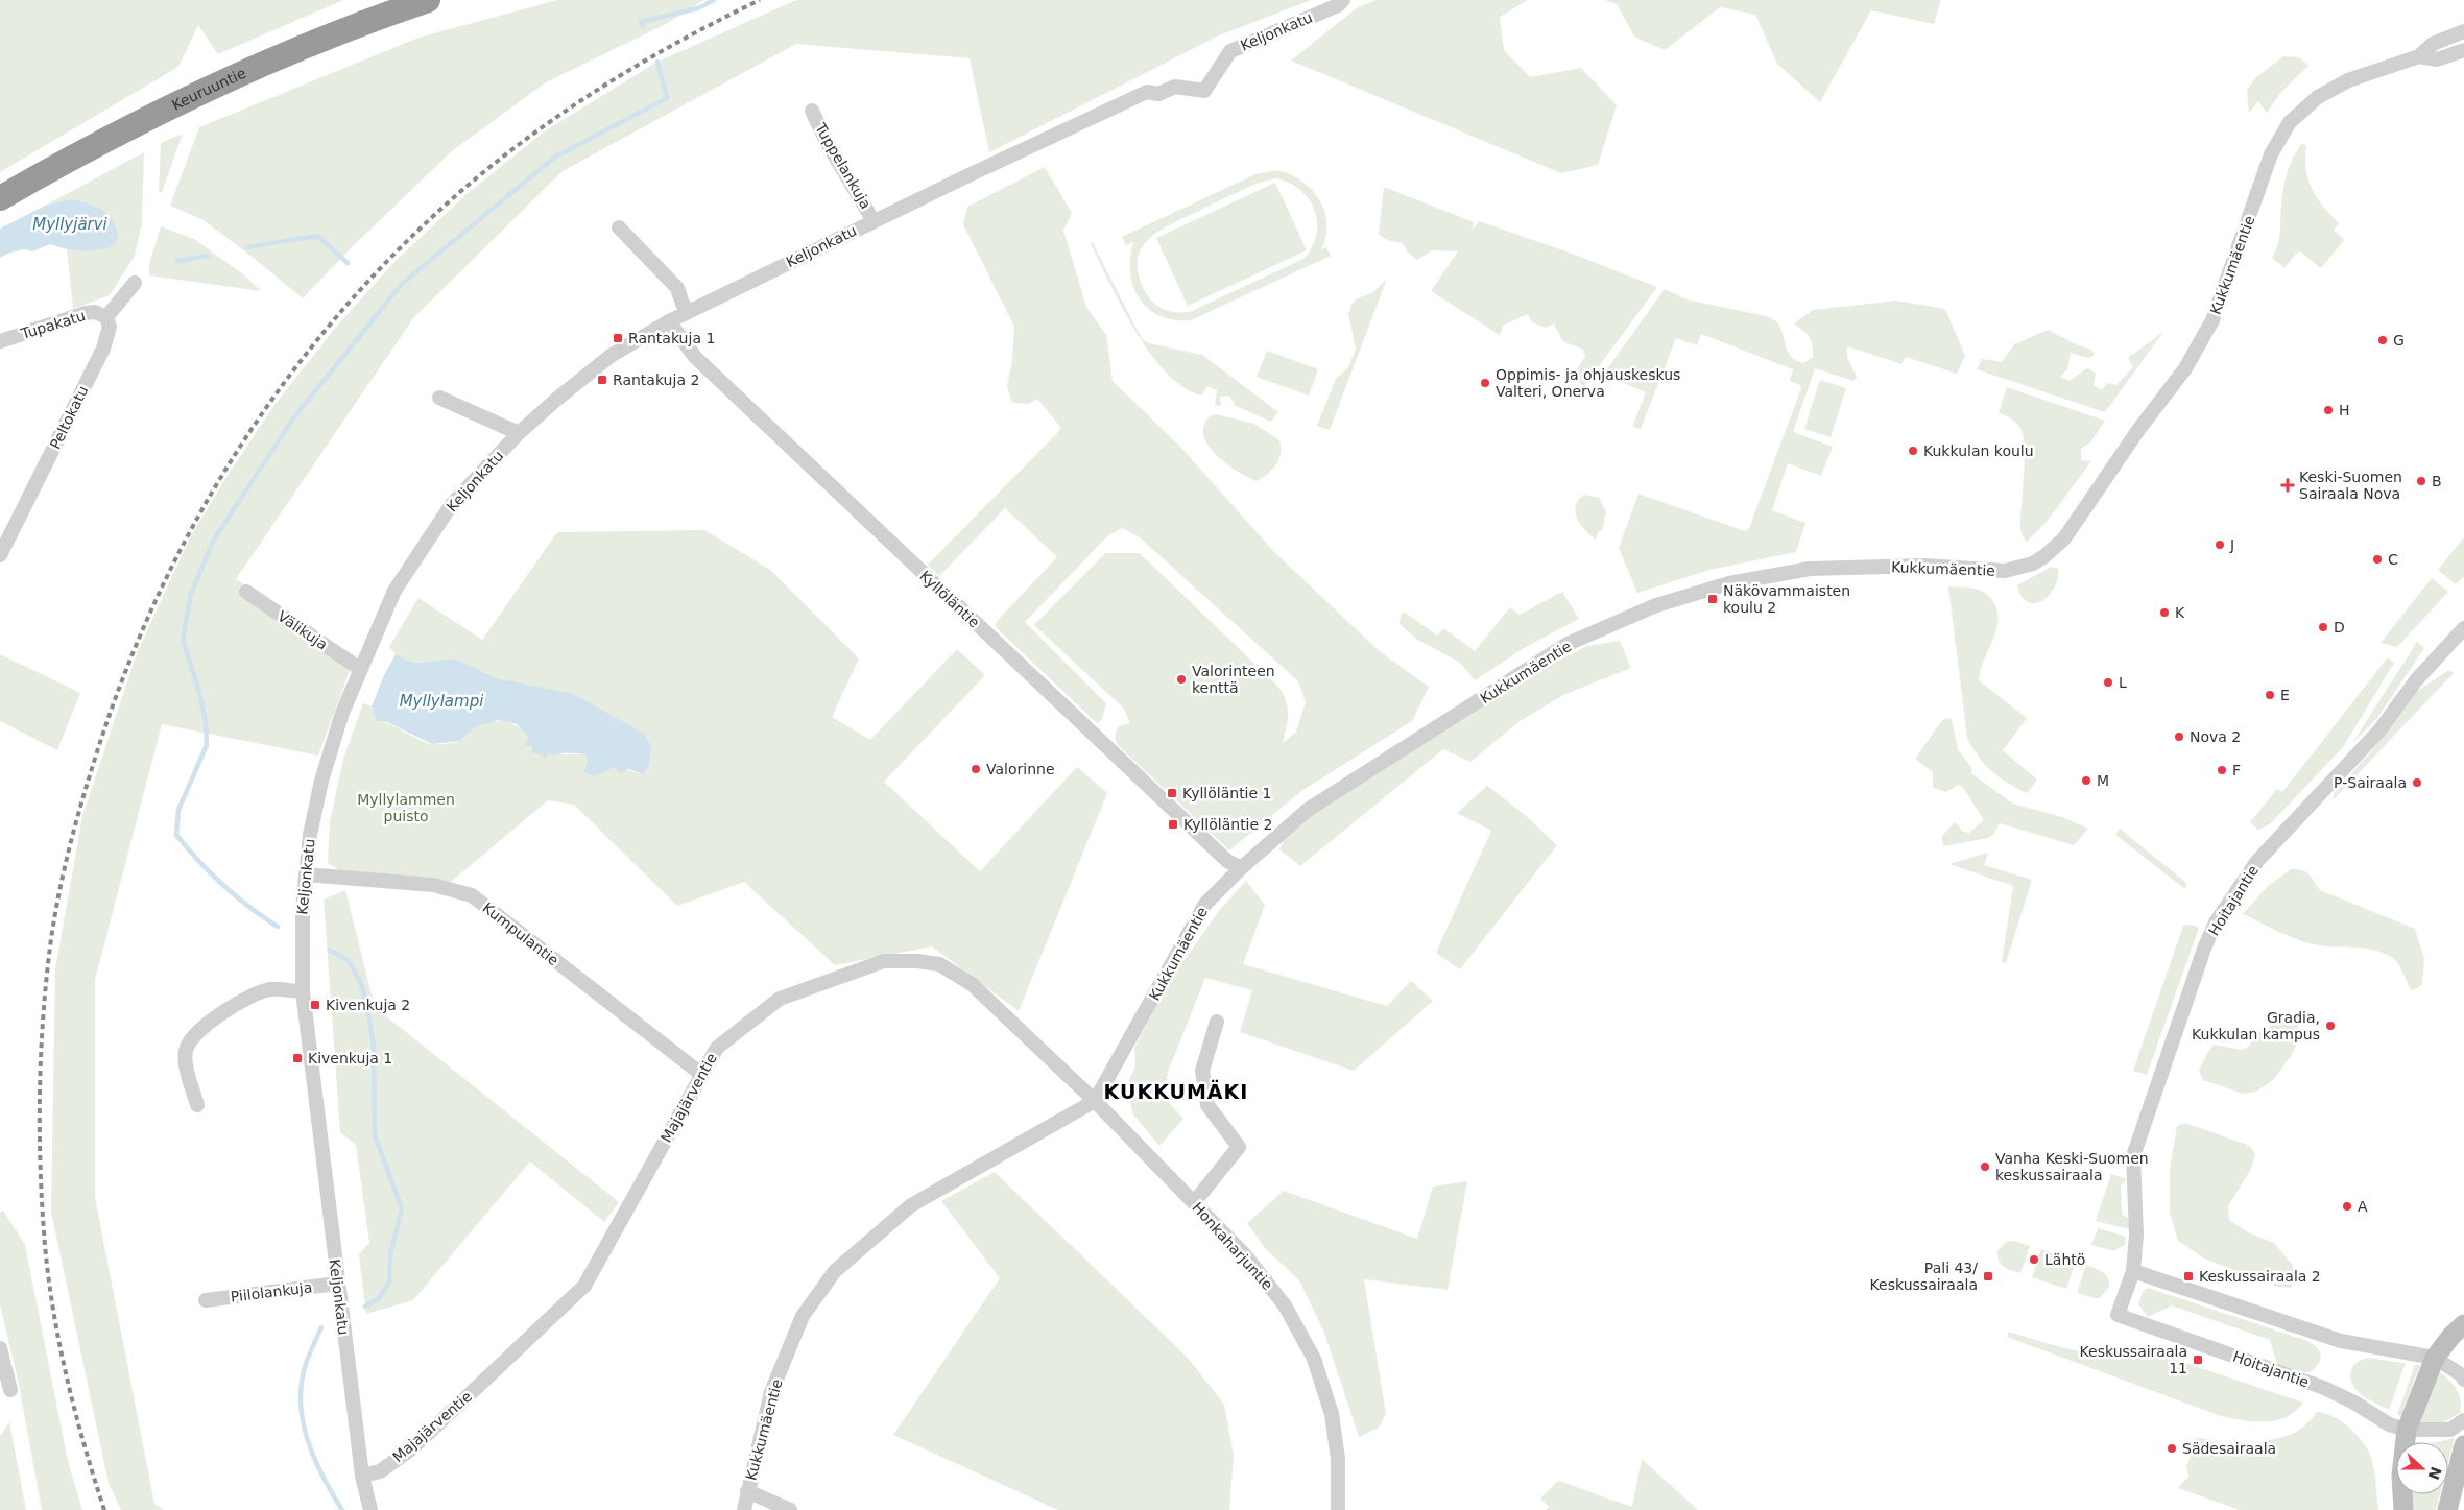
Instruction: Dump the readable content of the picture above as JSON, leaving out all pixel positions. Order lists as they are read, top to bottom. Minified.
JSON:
{"streets":{"highway":["Keuruuntie"],"street":["Keljonkatu","Tuppelankuja","Kukkumäentie","Tupakatu","Peltokatu","Kyllöläntie","Välikuja","Hoitajantie","Kumpulantie","Majajärventie","Honkaharjuntie","Piilolankuja"]},"crossings":[["Keljonkatu","Tuppelankuja"],["Keljonkatu","Kyllöläntie"],["Keljonkatu","Välikuja"],["Keljonkatu","Kumpulantie"],["Keljonkatu","Majajärventie"],["Keljonkatu","Piilolankuja"],["Kukkumäentie","Kyllöläntie"],["Kukkumäentie","Majajärventie"],["Kukkumäentie","Honkaharjuntie"],["Tupakatu","Peltokatu"],["Kumpulantie","Majajärventie"],["Majajärventie","Honkaharjuntie"]],"districts":["KUKKUMÄKI"],"water":["Myllyjärvi","Myllylampi"],"parks":["Myllylammen puisto"],"places":{"transit":["Rantakuja 1","Rantakuja 2","Näkövammaisten koulu 2","Kyllöläntie 1","Kyllöläntie 2","Kivenkuja 2","Kivenkuja 1","Pali 43/ Keskussairaala","Keskussairaala 2","Keskussairaala 11"],"other":["G","Oppimis- ja ohjauskeskus Valteri, Onerva","H","Kukkulan koulu","B","J","C","K","D","Valorinteen kenttä","L","E","Nova 2","Valorinne","F","M","P-Sairaala","Gradia, Kukkulan kampus","Vanha Keski-Suomen keskussairaala","A","Lähtö","Sädesairaala"],"health":["Keski-Suomen Sairaala Nova"]},"north":"right"}
